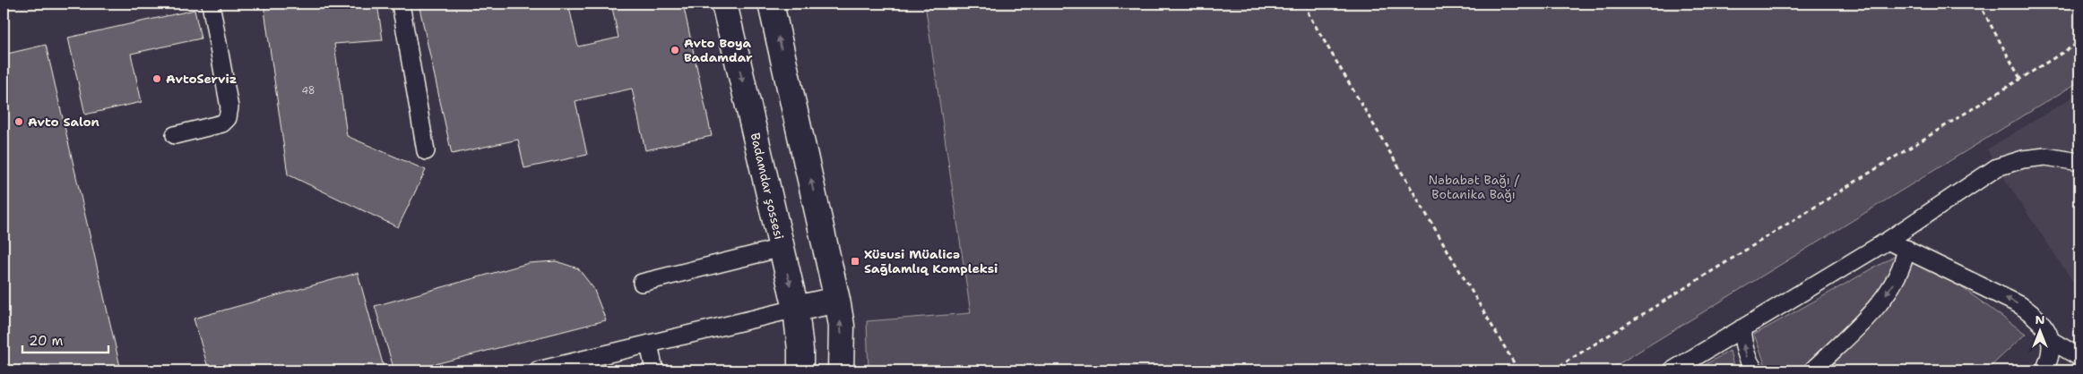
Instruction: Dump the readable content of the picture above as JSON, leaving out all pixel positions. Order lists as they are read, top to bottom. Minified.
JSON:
{"streets":{"main road":["Badamdar şossesi"]},"parks":["Nəbabət Bağı / Botanika Bağı"],"places":{"other":["Avto Boya Badamdar","AvtoServiz","Avto Salon"],"transit":["Xüsusi Müalicə Sağlamlıq Kompleksi"]},"house_numbers":["48"],"scale_bar":"20 m","north":"top"}
